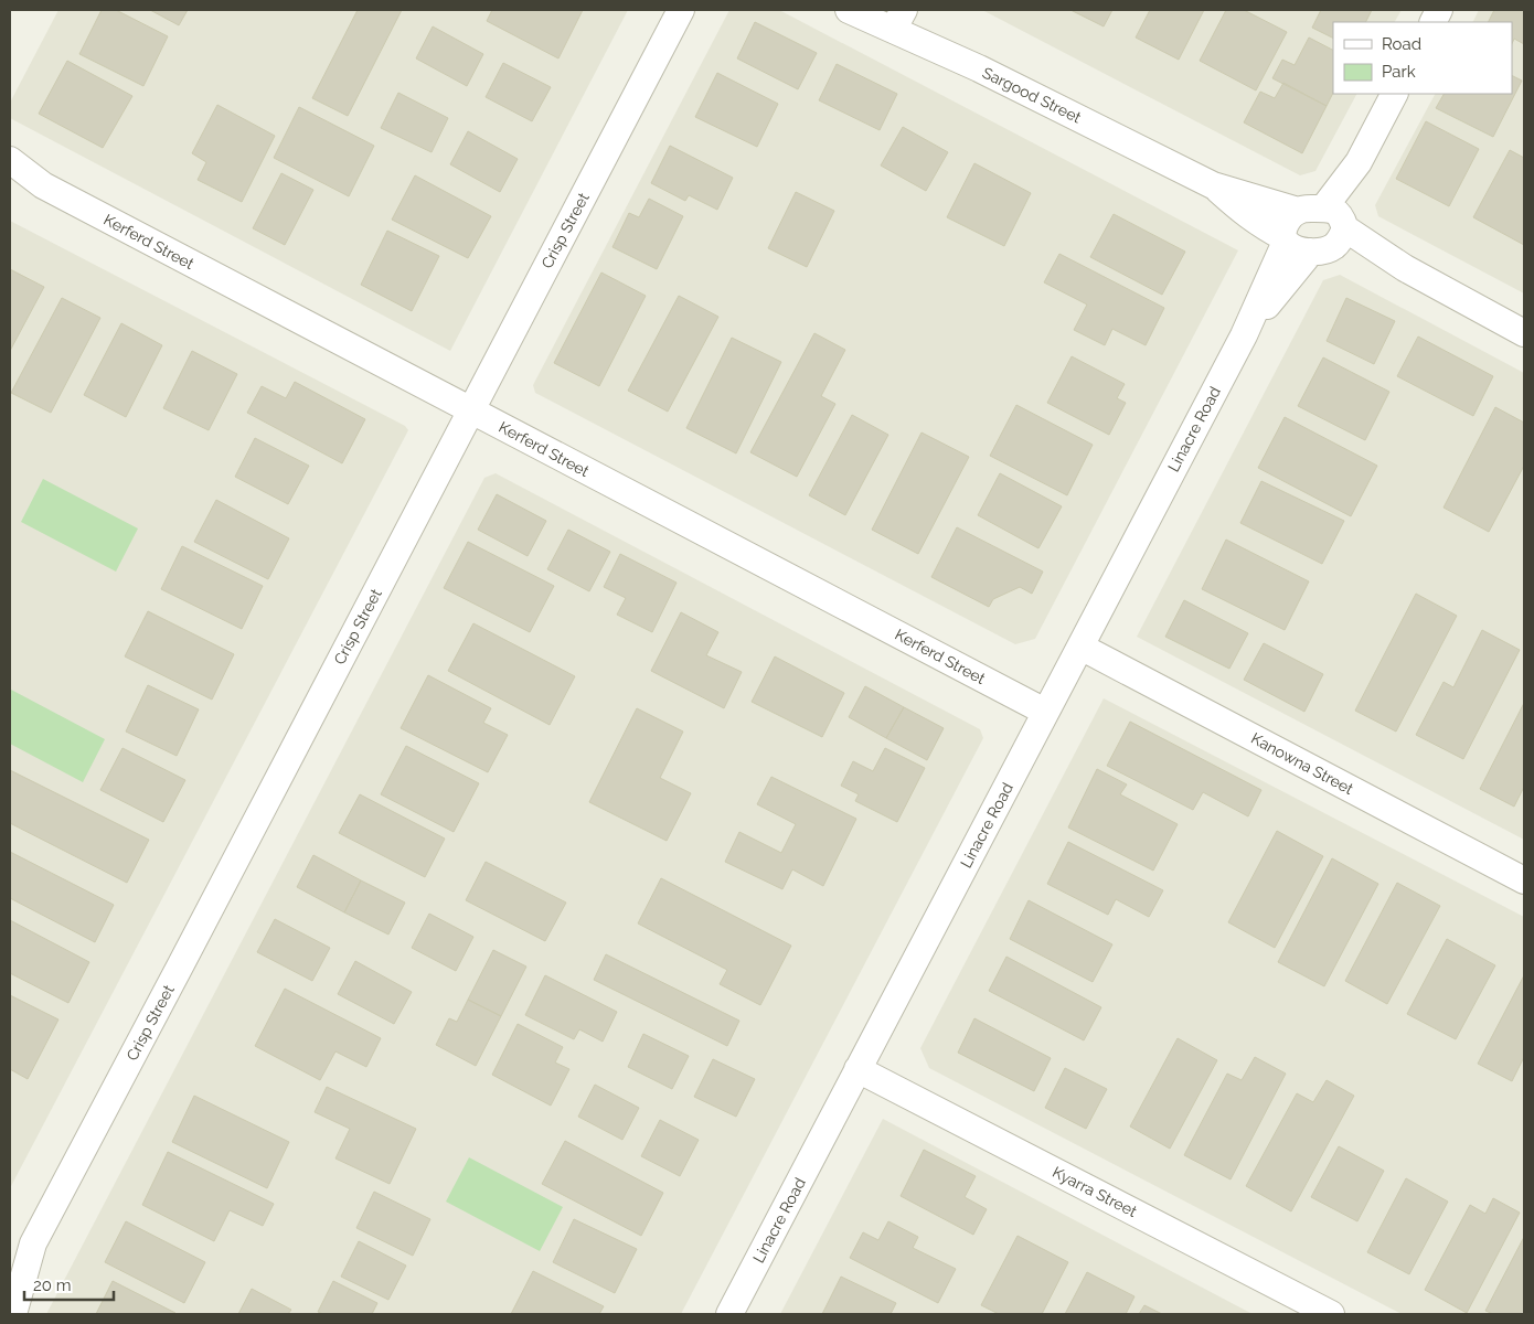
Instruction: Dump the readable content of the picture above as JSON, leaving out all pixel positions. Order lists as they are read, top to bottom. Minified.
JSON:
{"streets":{"street":["Sargood Street","Crisp Street","Kerferd Street","Linacre Road","Kanowna Street","Kyarra Street"]},"crossings":[["Sargood Street","Linacre Road"],["Crisp Street","Kerferd Street"],["Kerferd Street","Linacre Road"],["Linacre Road","Kanowna Street"],["Linacre Road","Kyarra Street"]],"legend":["Road","Park"],"scale_bar":"20 m"}
